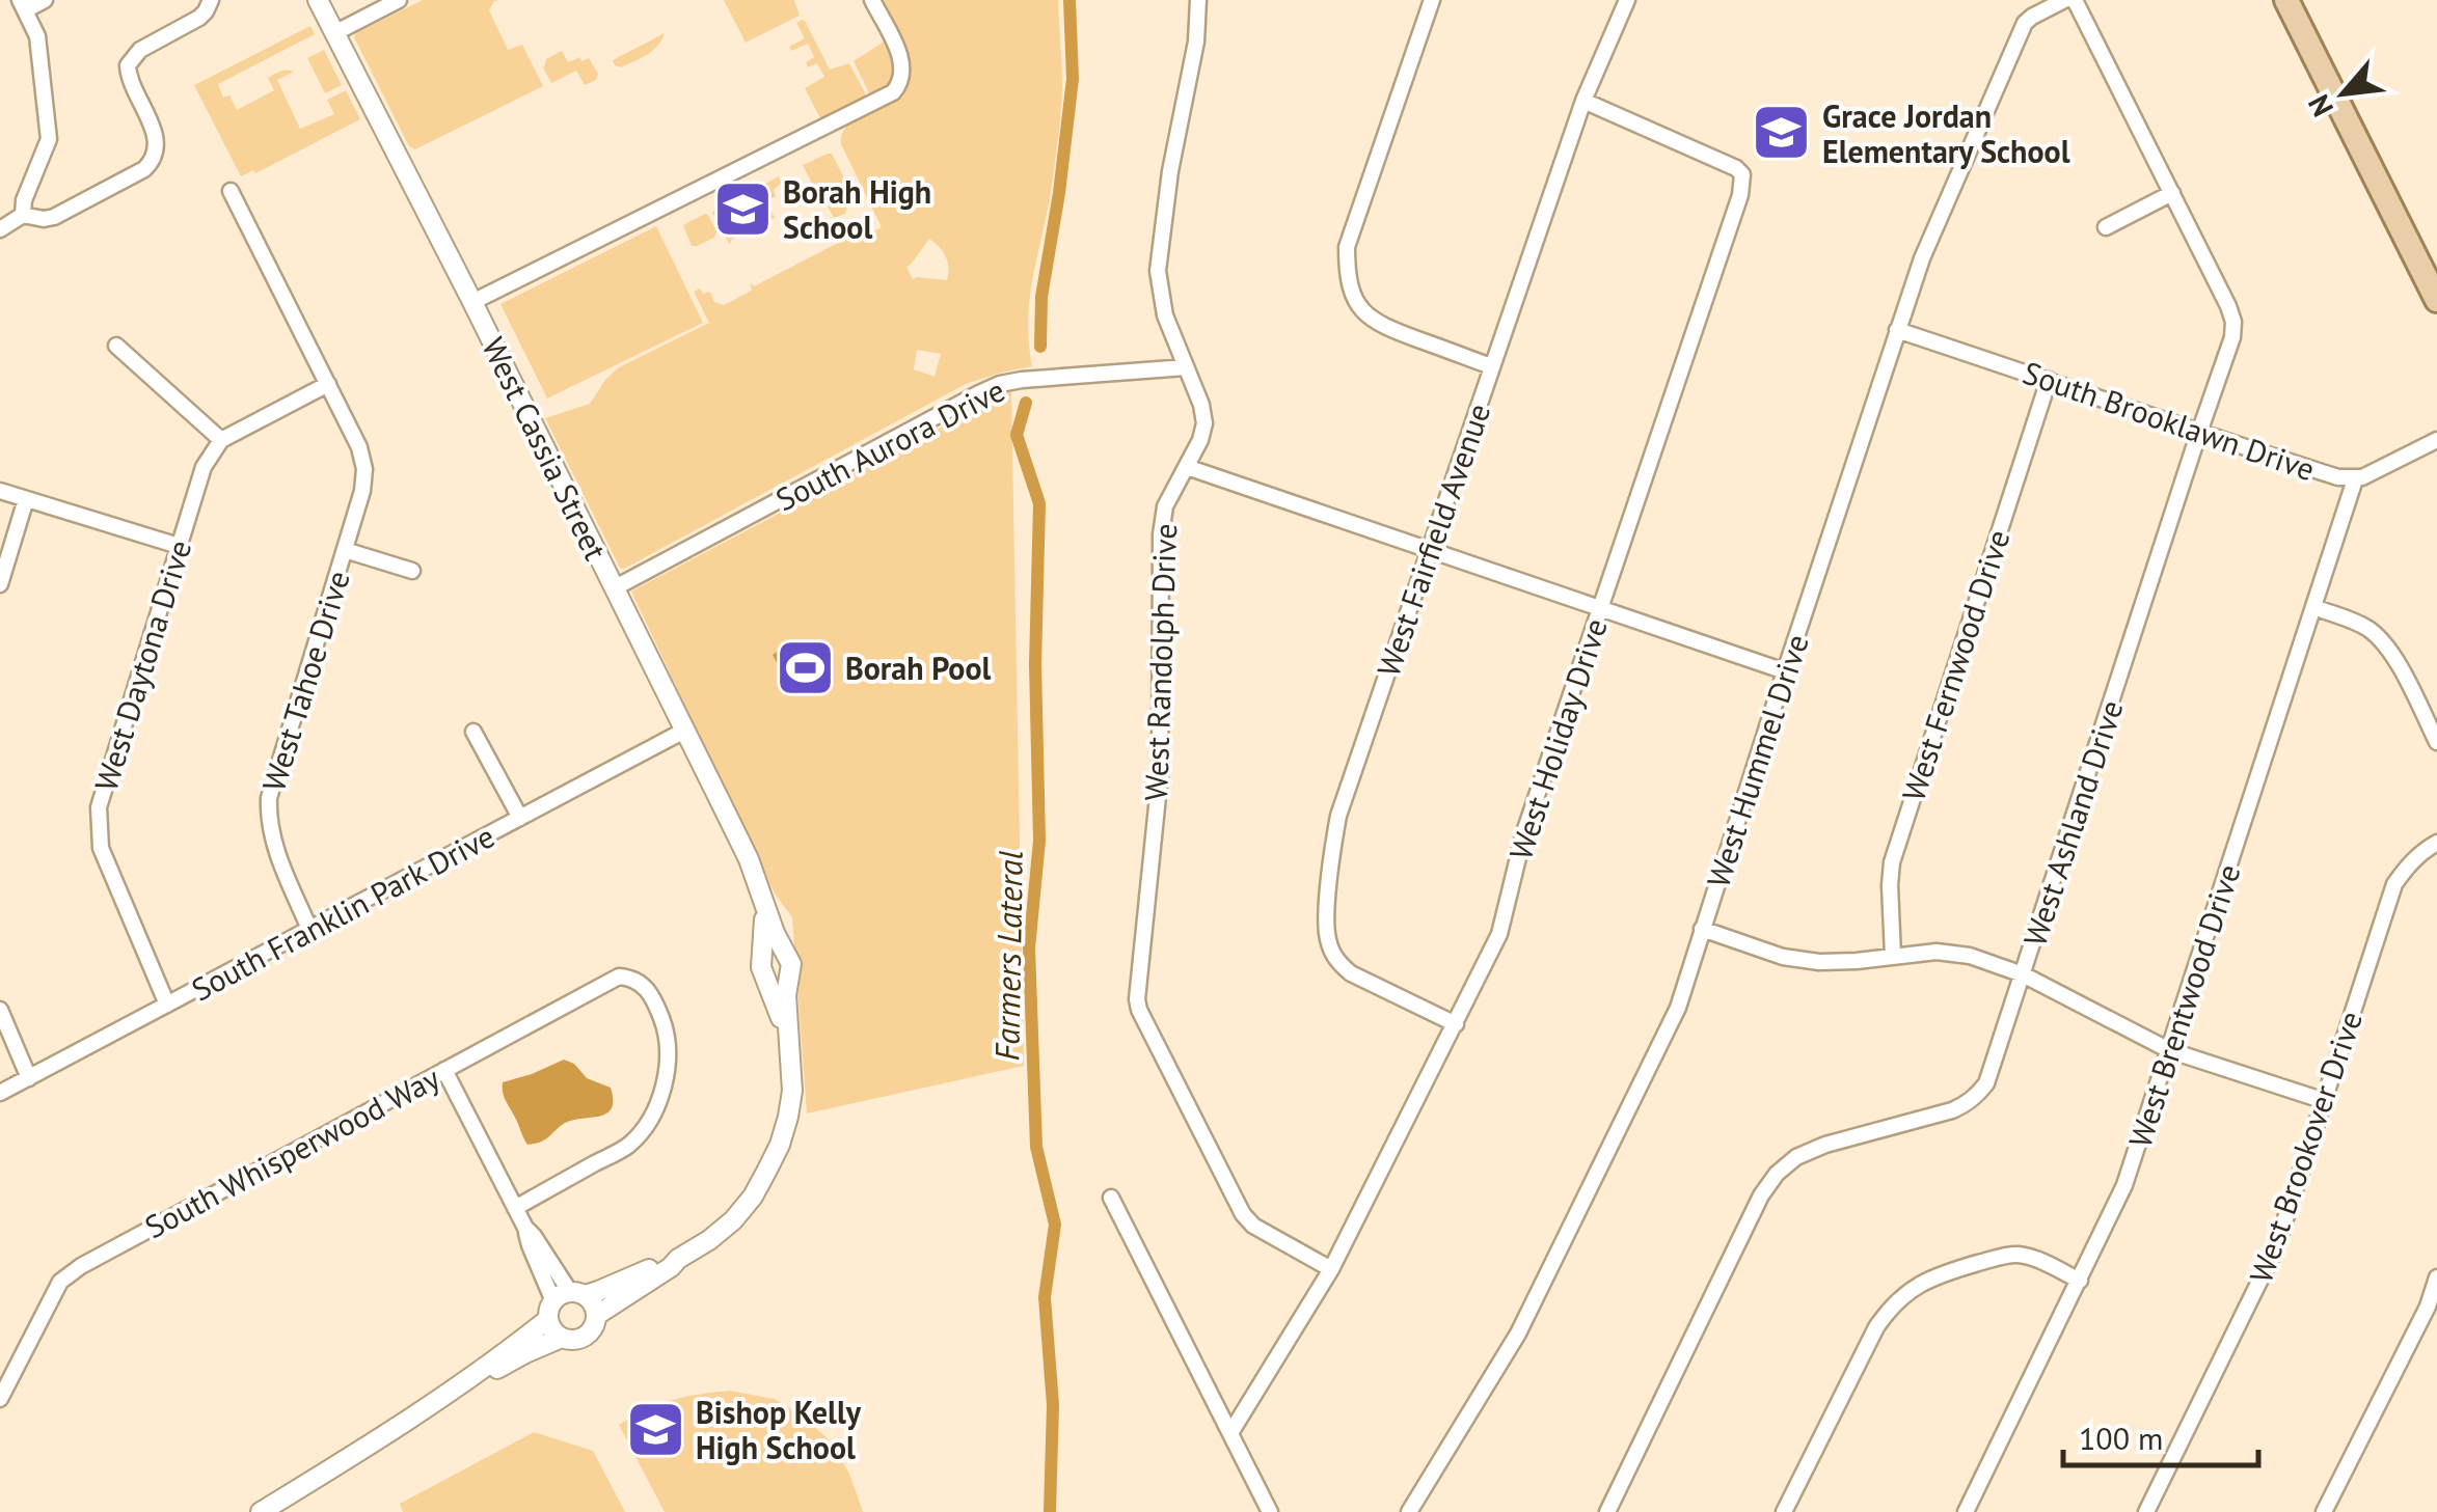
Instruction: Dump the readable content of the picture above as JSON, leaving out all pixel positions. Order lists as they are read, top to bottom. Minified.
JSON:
{"streets":{"street":["South Brooklawn Drive","South Aurora Drive","West Cassia Street","West Fairfield Avenue","West Randolph Drive","West Daytona Drive","West Fernwood Drive","West Tahoe Drive","West Holiday Drive","West Hummel Drive","West Ashland Drive","South Franklin Park Drive","West Brentwood Drive","West Brookover Drive","South Whisperwood Way"]},"crossings":[["South Brooklawn Drive","West Fernwood Drive"],["South Brooklawn Drive","West Hummel Drive"],["South Brooklawn Drive","West Ashland Drive"],["South Brooklawn Drive","West Brentwood Drive"],["South Aurora Drive","West Cassia Street"],["South Aurora Drive","West Randolph Drive"],["West Cassia Street","South Franklin Park Drive"],["West Fairfield Avenue","West Holiday Drive"],["West Randolph Drive","West Holiday Drive"],["West Daytona Drive","South Franklin Park Drive"],["West Tahoe Drive","South Franklin Park Drive"]],"water":["Farmers Lateral"],"places":{"school or university":["Grace Jordan Elementary School","Borah High School","Bishop Kelly High School"],"sports":["Borah Pool"]},"scale_bar":"100 m","north":"bottom left"}
